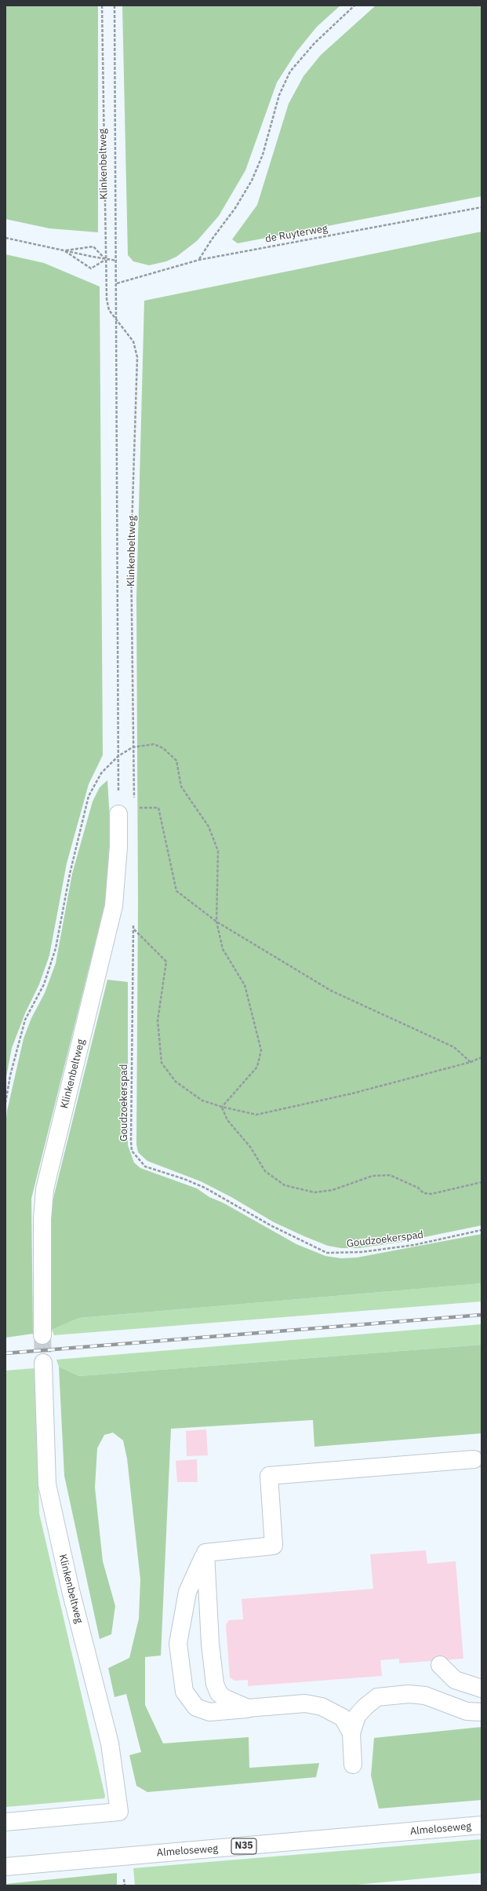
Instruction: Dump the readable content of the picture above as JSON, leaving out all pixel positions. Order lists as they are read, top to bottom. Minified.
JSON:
{"streets":{"street":["Klinkenbeltweg","Almeloseweg","N35"],"path":["de Ruyterweg","Goudzoekerspad"]},"crossings":[["Klinkenbeltweg","de Ruyterweg"]]}
